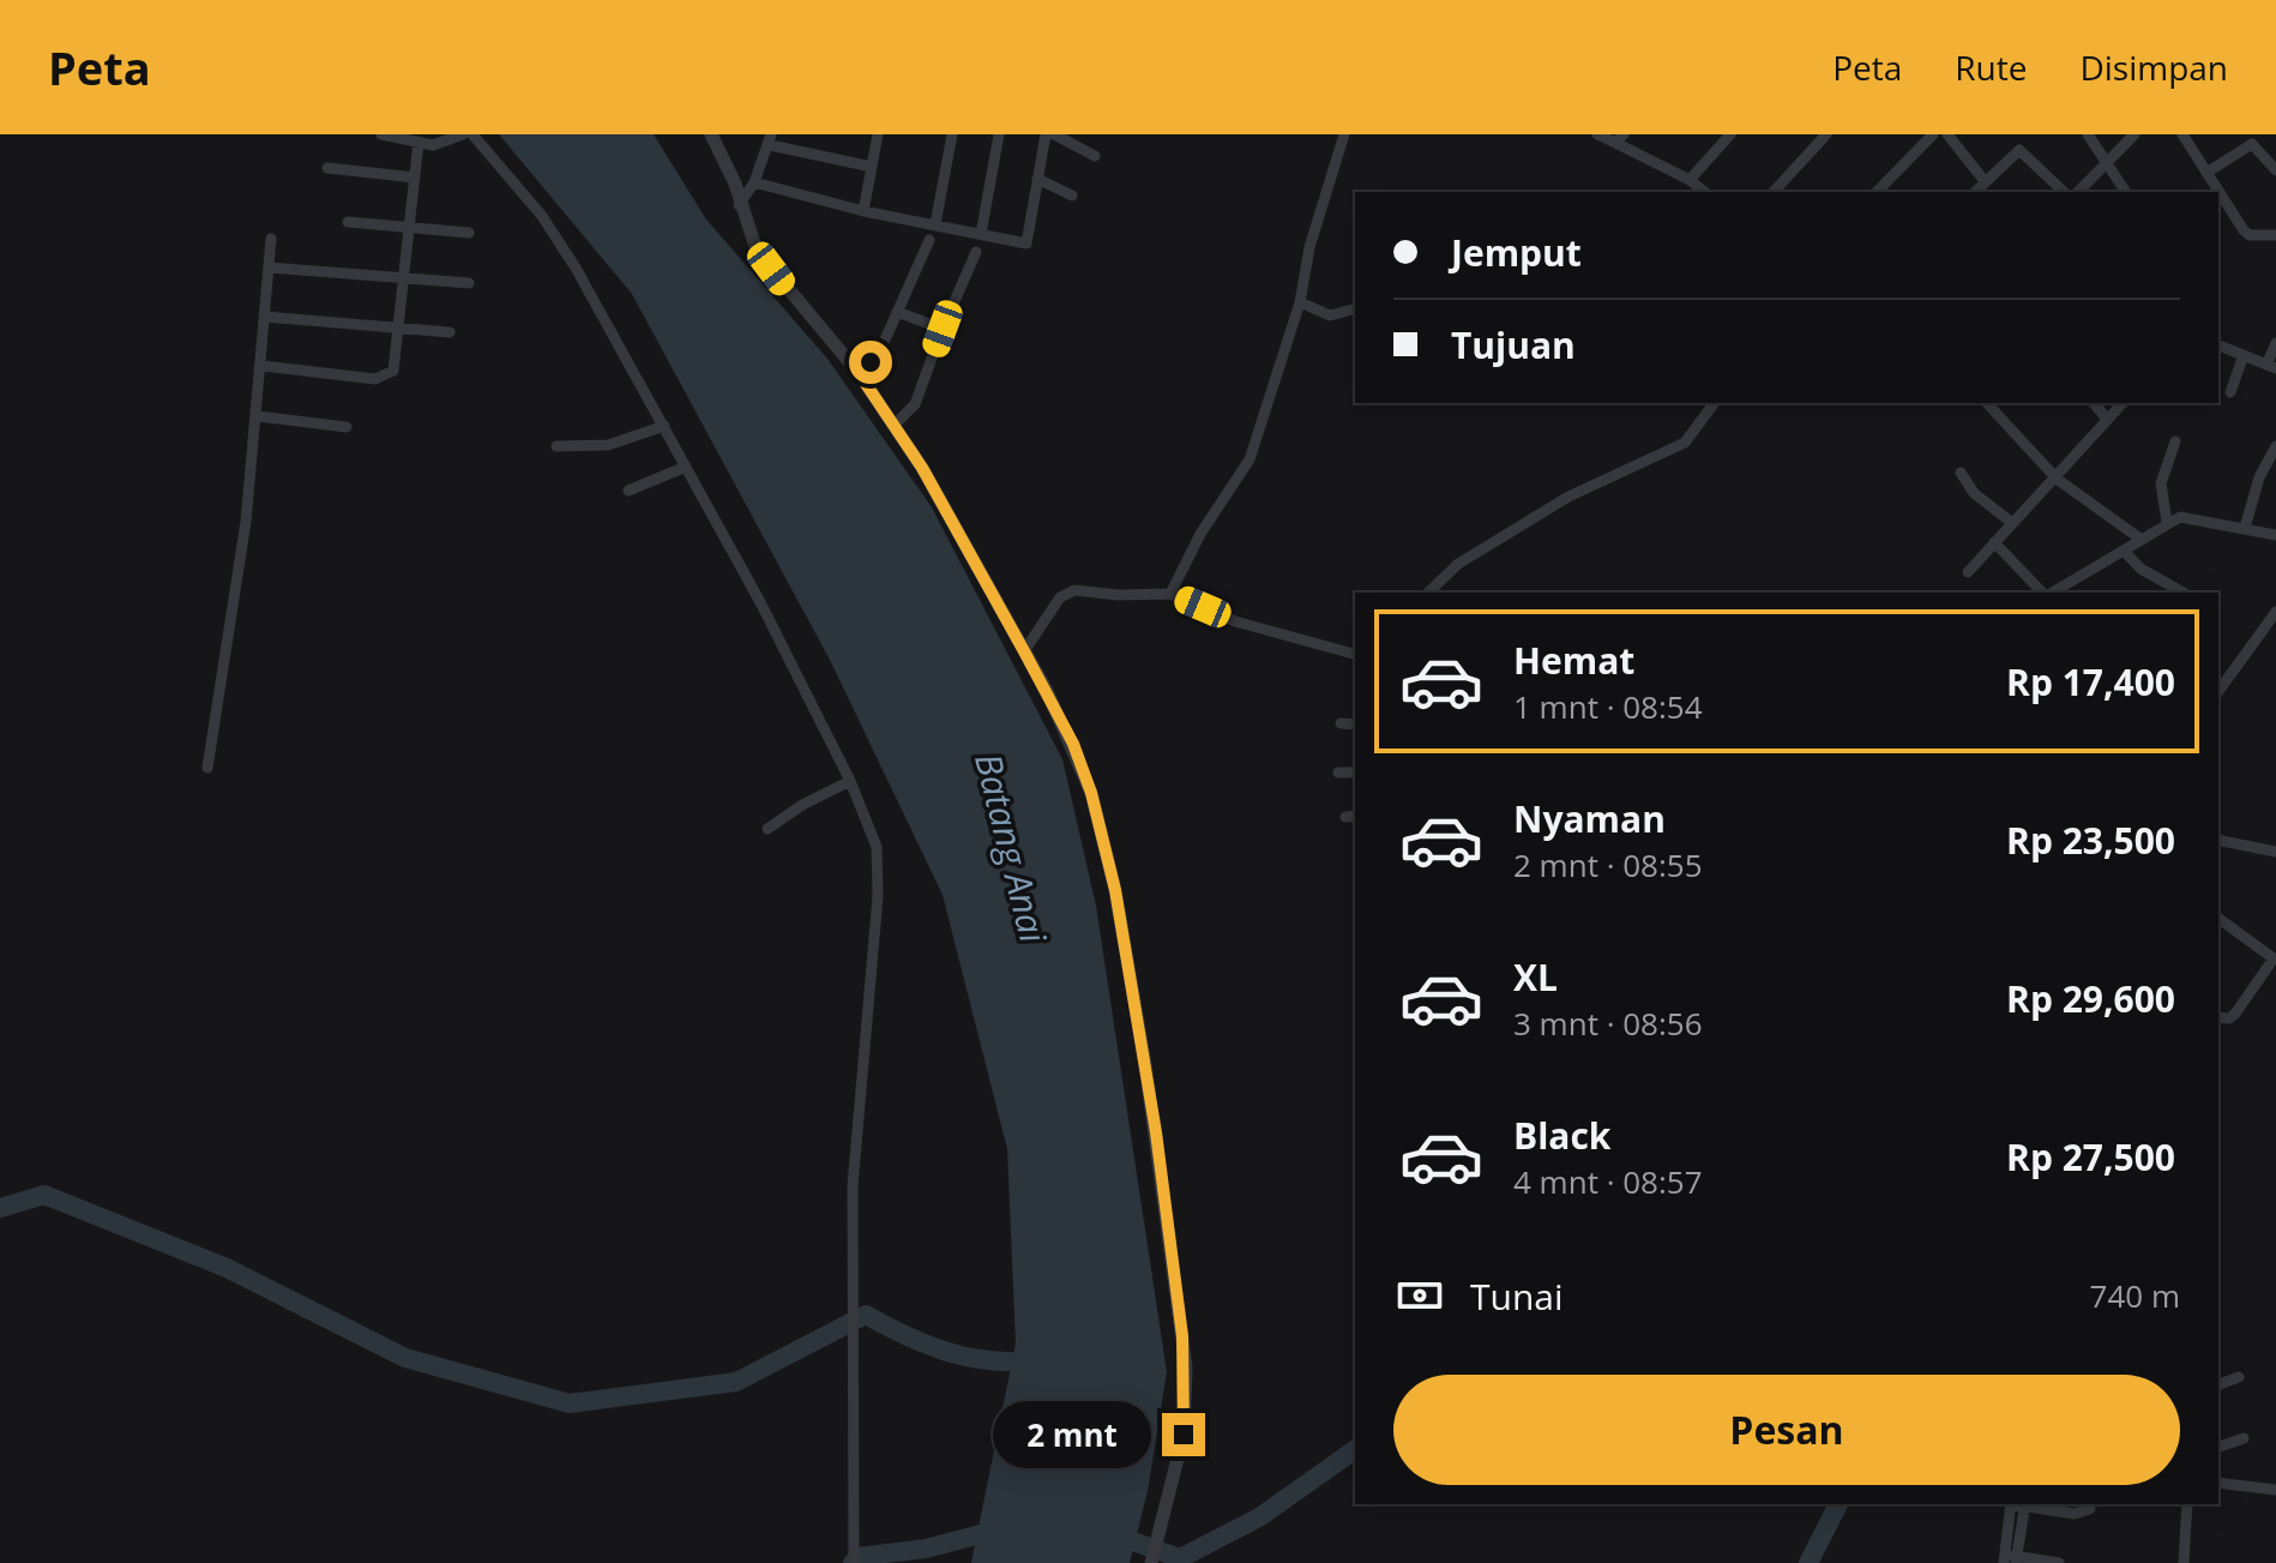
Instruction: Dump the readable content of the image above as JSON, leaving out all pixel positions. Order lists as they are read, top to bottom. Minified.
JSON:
{"water":["Batang Anai"],"page":{"header":"Peta","nav":["Peta","Rute","Disimpan"],"banner":["Jemput","Tujuan"],"list":[{"name":"Hemat","note":"1 mnt · 08:54","value":"Rp 17,400"},{"name":"Nyaman","note":"2 mnt · 08:55","value":"Rp 23,500"},{"name":"XL","note":"3 mnt · 08:56","value":"Rp 29,600"},{"name":"Black","note":"4 mnt · 08:57","value":"Rp 27,500"}],"pay":["Tunai","740 m"],"buttons":"Pesan","bubble":"2 mnt"}}
